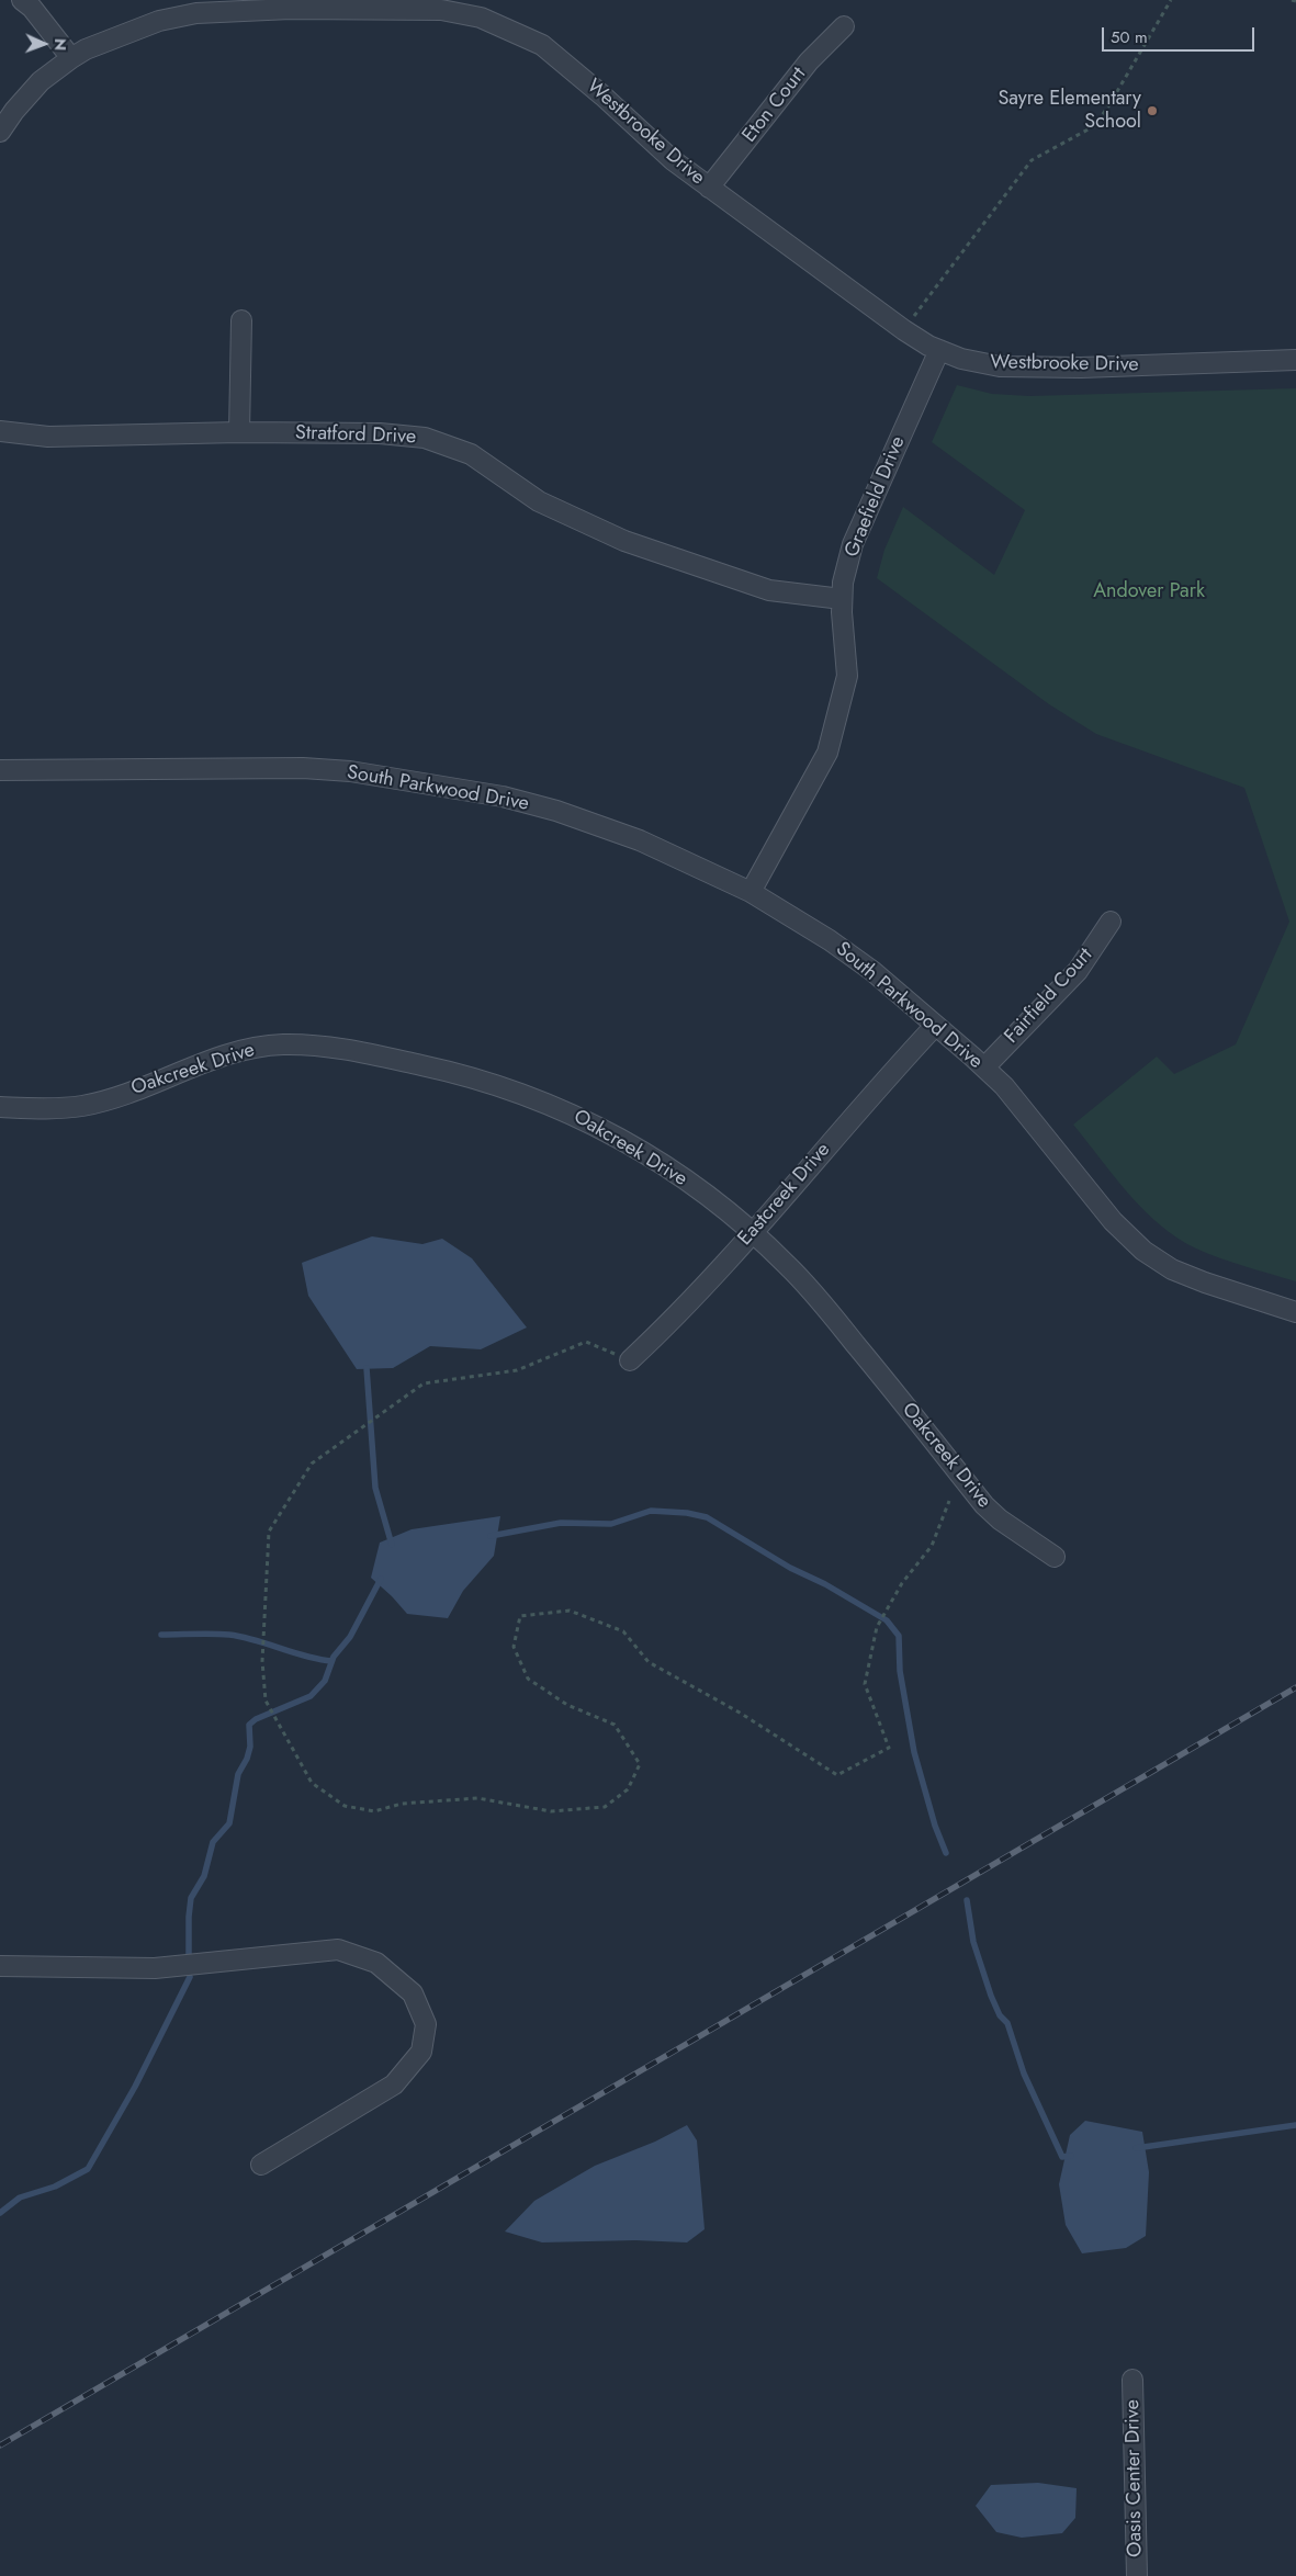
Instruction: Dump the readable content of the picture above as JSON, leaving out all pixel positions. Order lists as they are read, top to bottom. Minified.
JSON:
{"streets":{"street":["Eton Court","Westbrooke Drive","Stratford Drive","Graefield Drive","South Parkwood Drive","Fairfield Court","Oakcreek Drive","Eastcreek Drive","Oasis Center Drive"]},"crossings":[["Eton Court","Westbrooke Drive"],["Westbrooke Drive","Graefield Drive"],["Stratford Drive","Graefield Drive"],["Graefield Drive","South Parkwood Drive"],["South Parkwood Drive","Fairfield Court"],["South Parkwood Drive","Eastcreek Drive"],["Oakcreek Drive","Eastcreek Drive"]],"parks":["Andover Park"],"places":["Sayre Elementary School"],"scale_bar":"50 m","north":"right"}
